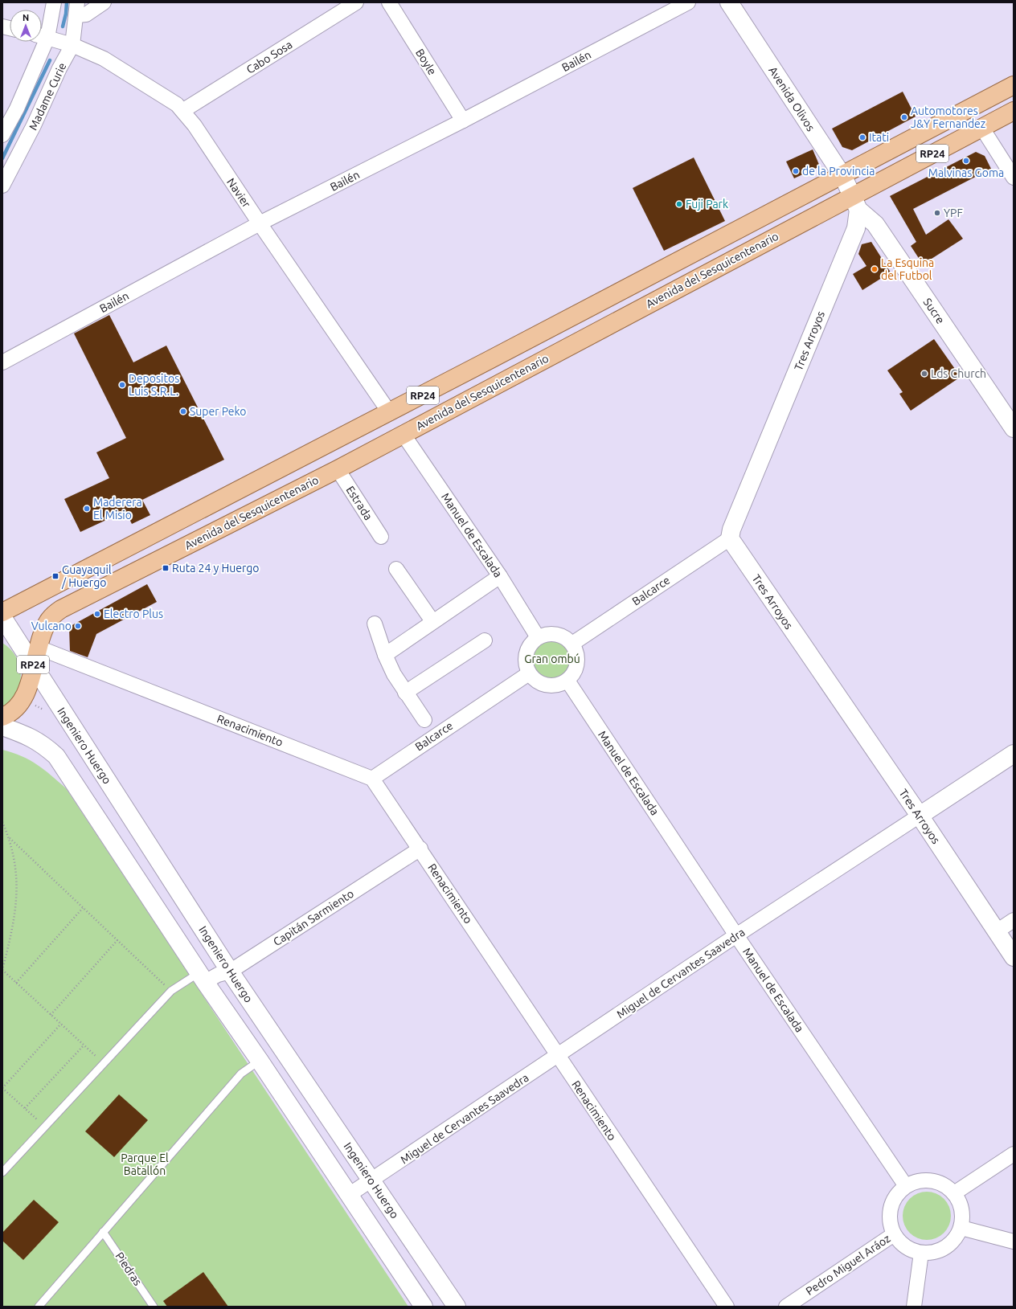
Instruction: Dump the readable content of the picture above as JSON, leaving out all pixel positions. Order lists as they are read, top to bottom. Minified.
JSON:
{"streets":{"main road":["RP24","Avenida del Sesquicentenario"],"street":["Cabo Sosa","Bailén","Boyle","Madame Curie","Avenida Olivos","Navier","Sucre","Tres Arroyos","Estrada","Manuel de Escalada","Balcarce","Renacimiento","Ingeniero Huergo","Capitán Sarmiento","Miguel de Cervantes Saavedra","Pedro Miguel Aráoz"],"lane":["Piedras"]},"crossings":[["Cabo Sosa","Navier"],["Bailén","Boyle"],["Bailén","Navier"],["Madame Curie","Navier"],["Avenida Olivos","Avenida del Sesquicentenario"],["Avenida Olivos","Sucre"],["Avenida Olivos","Tres Arroyos"],["Navier","Avenida del Sesquicentenario"],["Avenida del Sesquicentenario","Sucre"],["Avenida del Sesquicentenario","Tres Arroyos"],["Avenida del Sesquicentenario","Estrada"],["Avenida del Sesquicentenario","Manuel de Escalada"],["Avenida del Sesquicentenario","Renacimiento"],["Avenida del Sesquicentenario","Ingeniero Huergo"],["Sucre","Tres Arroyos"],["Tres Arroyos","Balcarce"],["Tres Arroyos","Miguel de Cervantes Saavedra"],["Manuel de Escalada","Balcarce"],["Manuel de Escalada","Miguel de Cervantes Saavedra"],["Manuel de Escalada","Pedro Miguel Aráoz"],["Balcarce","Renacimiento"],["Renacimiento","Capitán Sarmiento"],["Renacimiento","Miguel de Cervantes Saavedra"],["Ingeniero Huergo","Capitán Sarmiento"],["Ingeniero Huergo","Miguel de Cervantes Saavedra"]],"parks":["Gran ombú","Parque El Batallón"],"places":{"other":["Automotores J&Y Fernandez","Itati","Malvinas Goma","de la Provincia","Fuji Park","YPF","La Esquina del Futbol","Lds Church","Depositos Luis S.R.L.","Super Peko","Maderera El Misio","Electro Plus","Vulcano"],"transit":["Ruta 24 y Huergo","Guayaquil / Huergo"]},"north":"top"}
